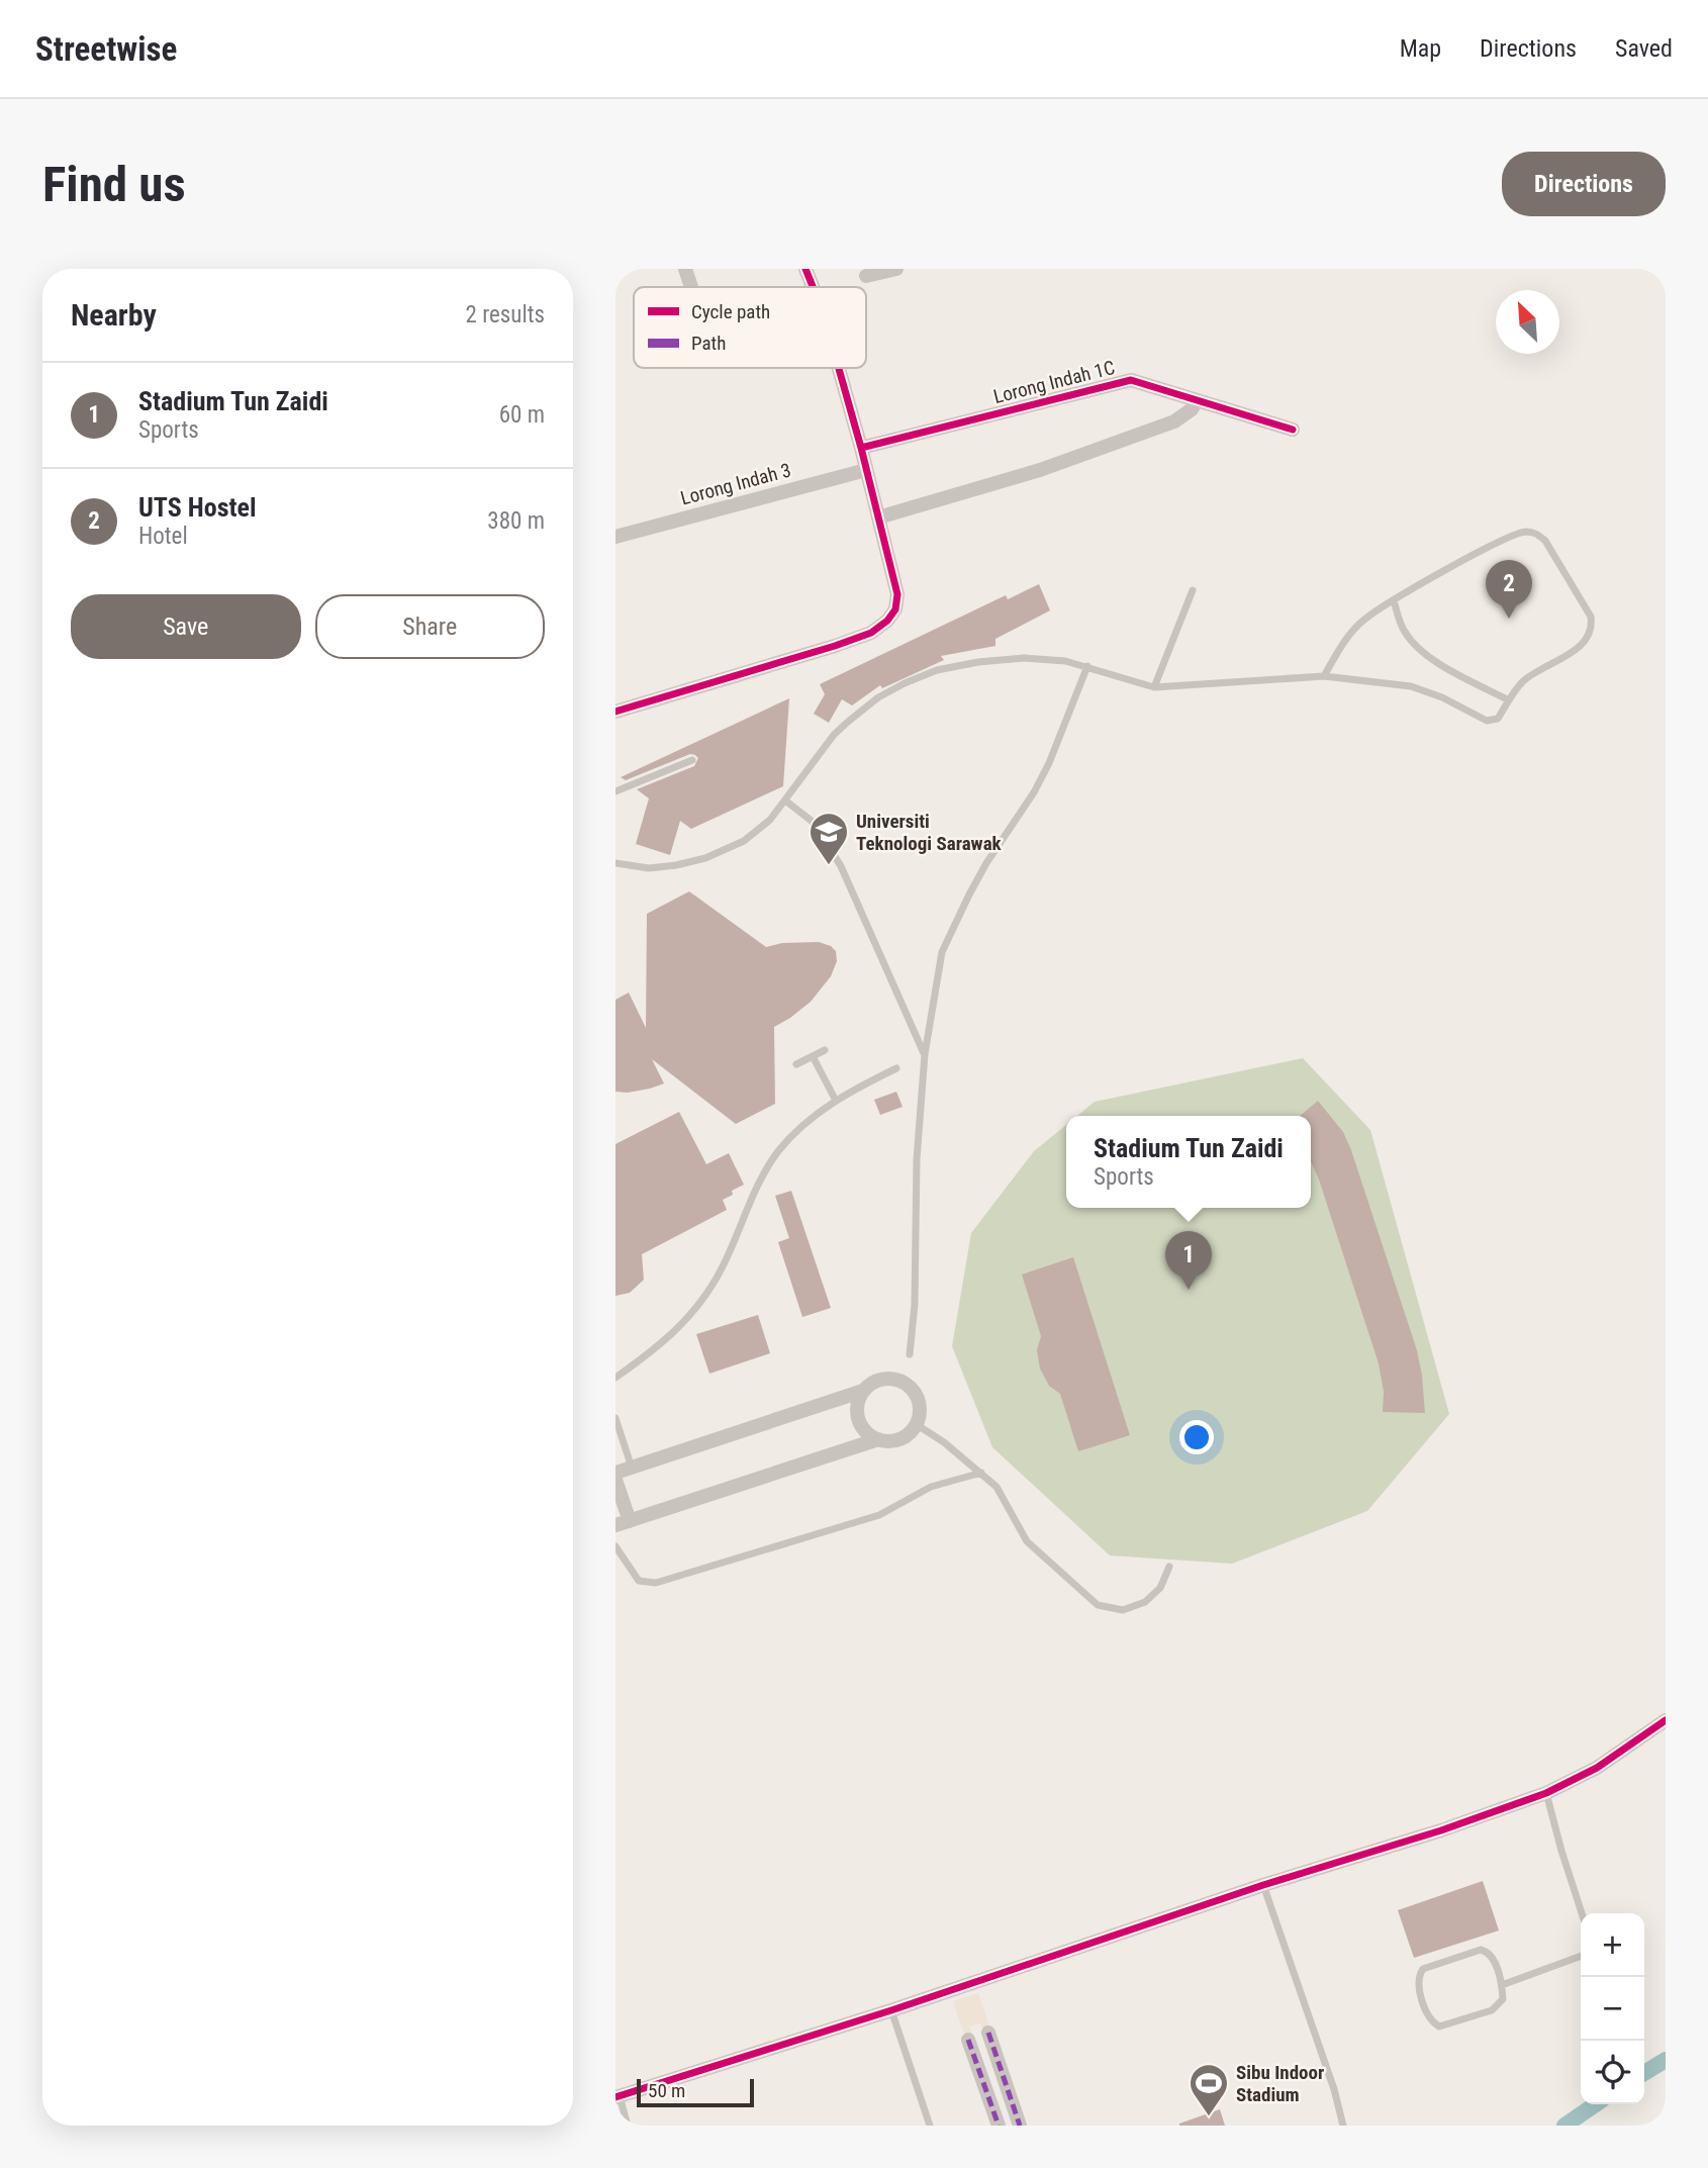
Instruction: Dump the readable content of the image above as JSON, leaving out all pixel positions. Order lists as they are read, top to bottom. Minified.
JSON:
{"streets":{"street":["Lorong Indah 1C","Lorong Indah 3"]},"places":{"school or university":["Universiti Teknologi Sarawak"],"sports":["Sibu Indoor Stadium"]},"legend":["Cycle path","Path"],"scale_bar":"50 m","north":"top left","page":{"header":"Streetwise","nav":["Map","Directions","Saved"],"buttons":["Directions",["Save","Share"]],"title":"Find us","heading":["Nearby","2 results"],"list":[{"mark":"1","name":"Stadium Tun Zaidi","note":"Sports","value":"60 m"},{"mark":"2","name":"UTS Hostel","note":"Hotel","value":"380 m"}],"pins":["2","1"],"popup":["Stadium Tun Zaidi","Sports"],"map_buttons":["+","−"],"scale":"50 m"}}
